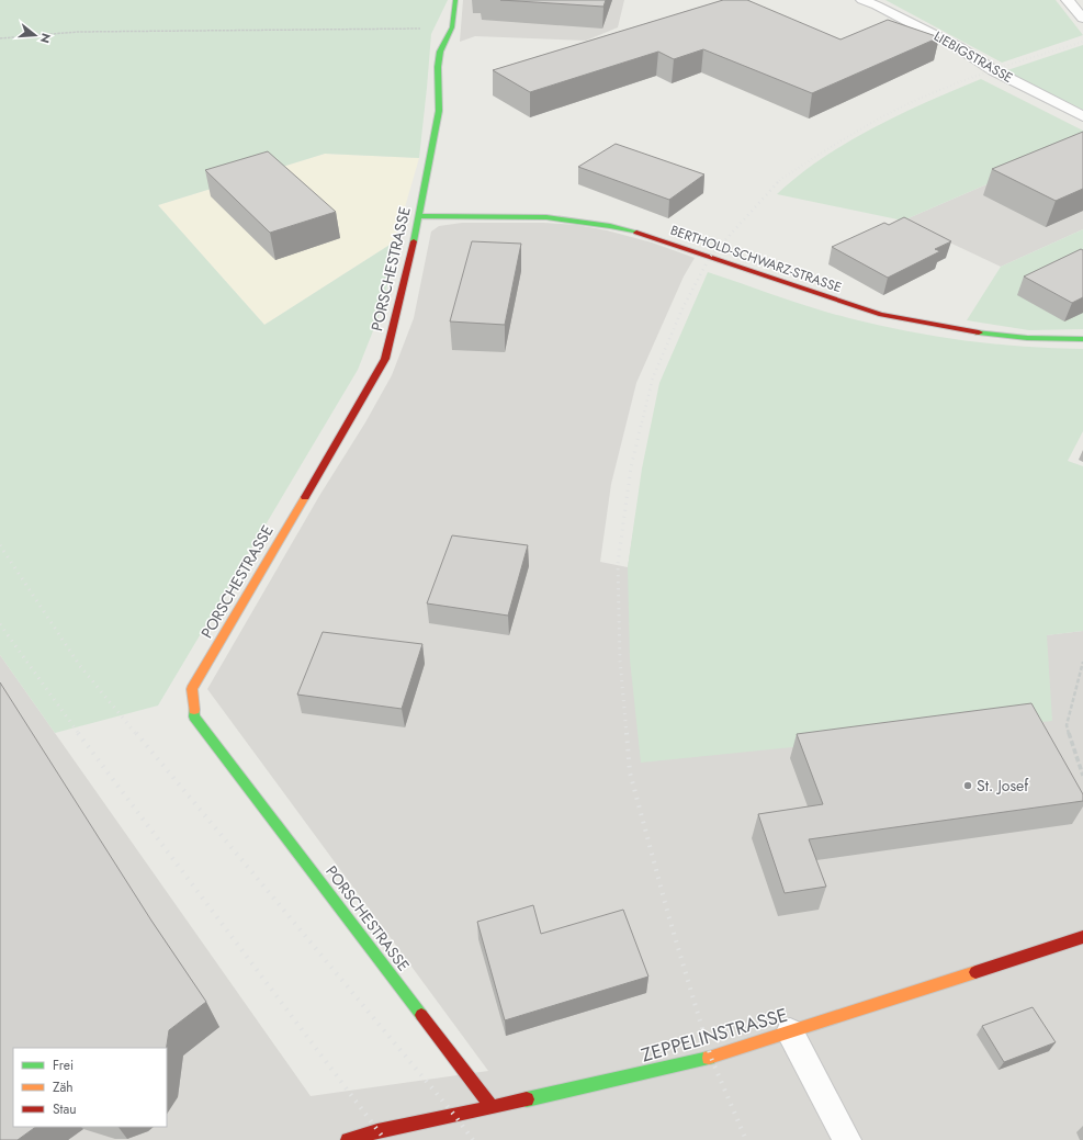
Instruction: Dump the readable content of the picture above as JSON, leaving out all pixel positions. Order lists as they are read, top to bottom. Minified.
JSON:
{"streets":{"street":["LIEBIGSTRASSE","BERTHOLD-SCHWARZ-STRASSE","PORSCHESTRASSE","ZEPPELINSTRASSE"]},"crossings":[["BERTHOLD-SCHWARZ-STRASSE","PORSCHESTRASSE"],["PORSCHESTRASSE","ZEPPELINSTRASSE"]],"places":["St. Josef"],"legend":["Frei","Zäh","Stau"],"north":"right"}
